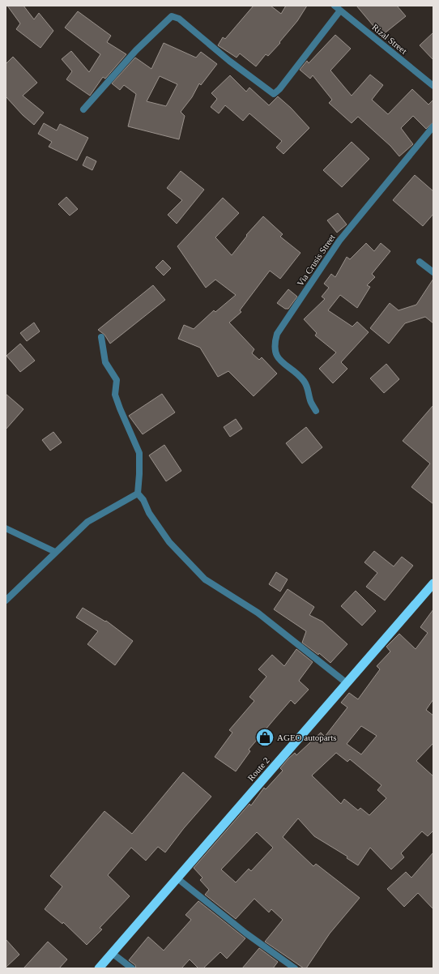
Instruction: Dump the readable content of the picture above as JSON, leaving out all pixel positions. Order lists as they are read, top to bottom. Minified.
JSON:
{"streets":{"highway":["Route 2"],"street":["Rizal Street","Via Crusis Street"]},"places":{"shop":["AGEO autoparts"]}}
